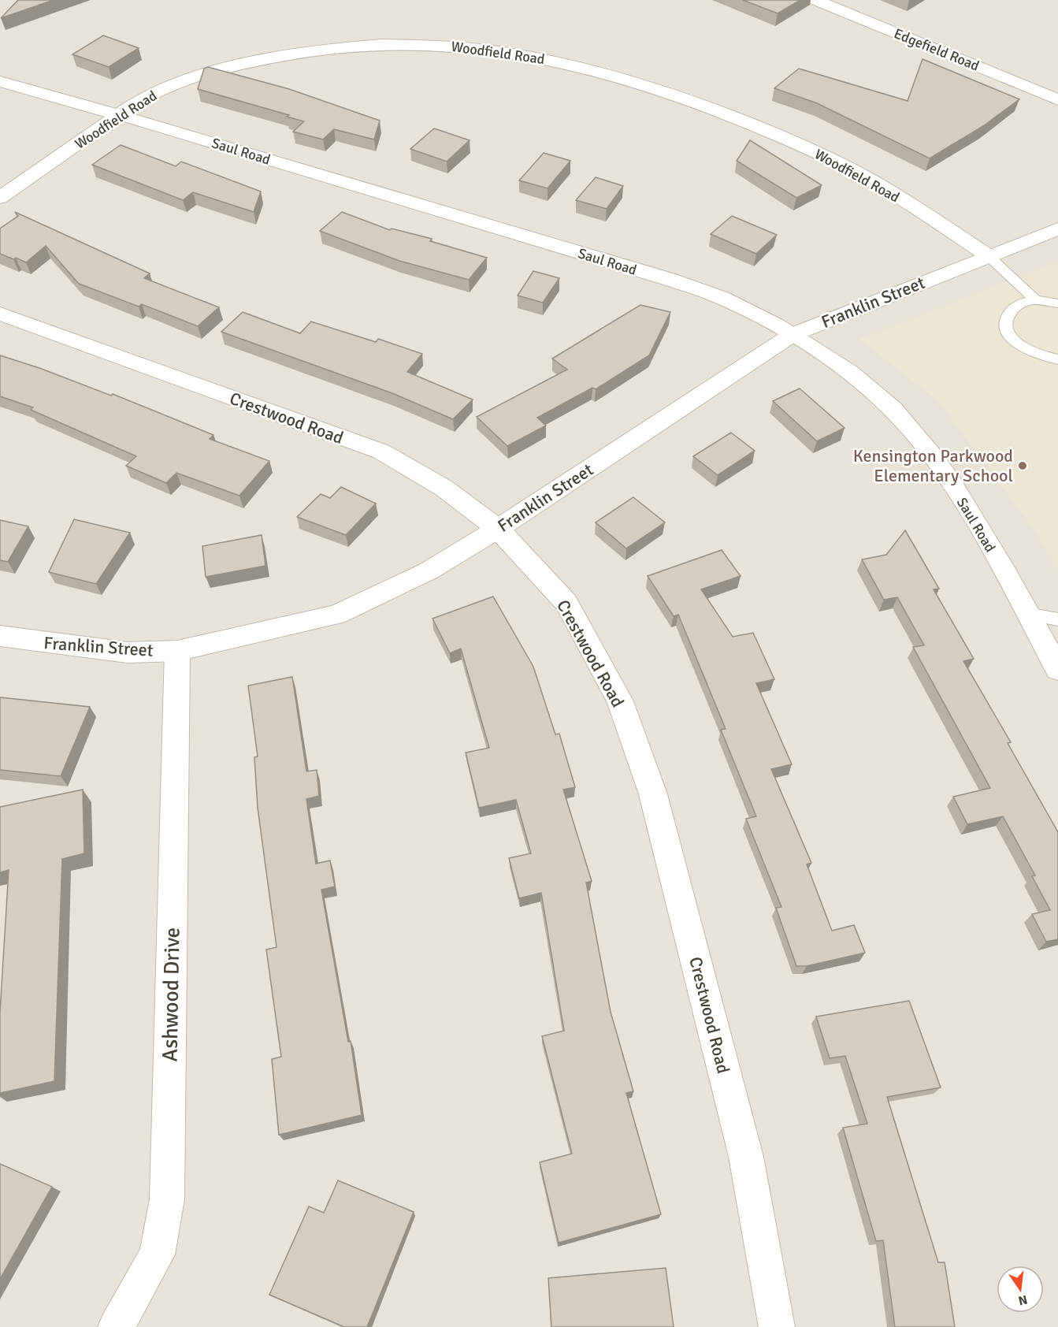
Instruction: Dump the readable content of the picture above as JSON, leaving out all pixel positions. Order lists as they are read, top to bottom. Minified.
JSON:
{"streets":{"street":["Edgefield Road","Woodfield Road","Saul Road","Franklin Street","Crestwood Road","Ashwood Drive"]},"crossings":[["Woodfield Road","Saul Road"],["Woodfield Road","Franklin Street"],["Saul Road","Franklin Street"],["Franklin Street","Crestwood Road"],["Franklin Street","Ashwood Drive"]],"places":["Kensington Parkwood Elementary School"],"north":"bottom"}
